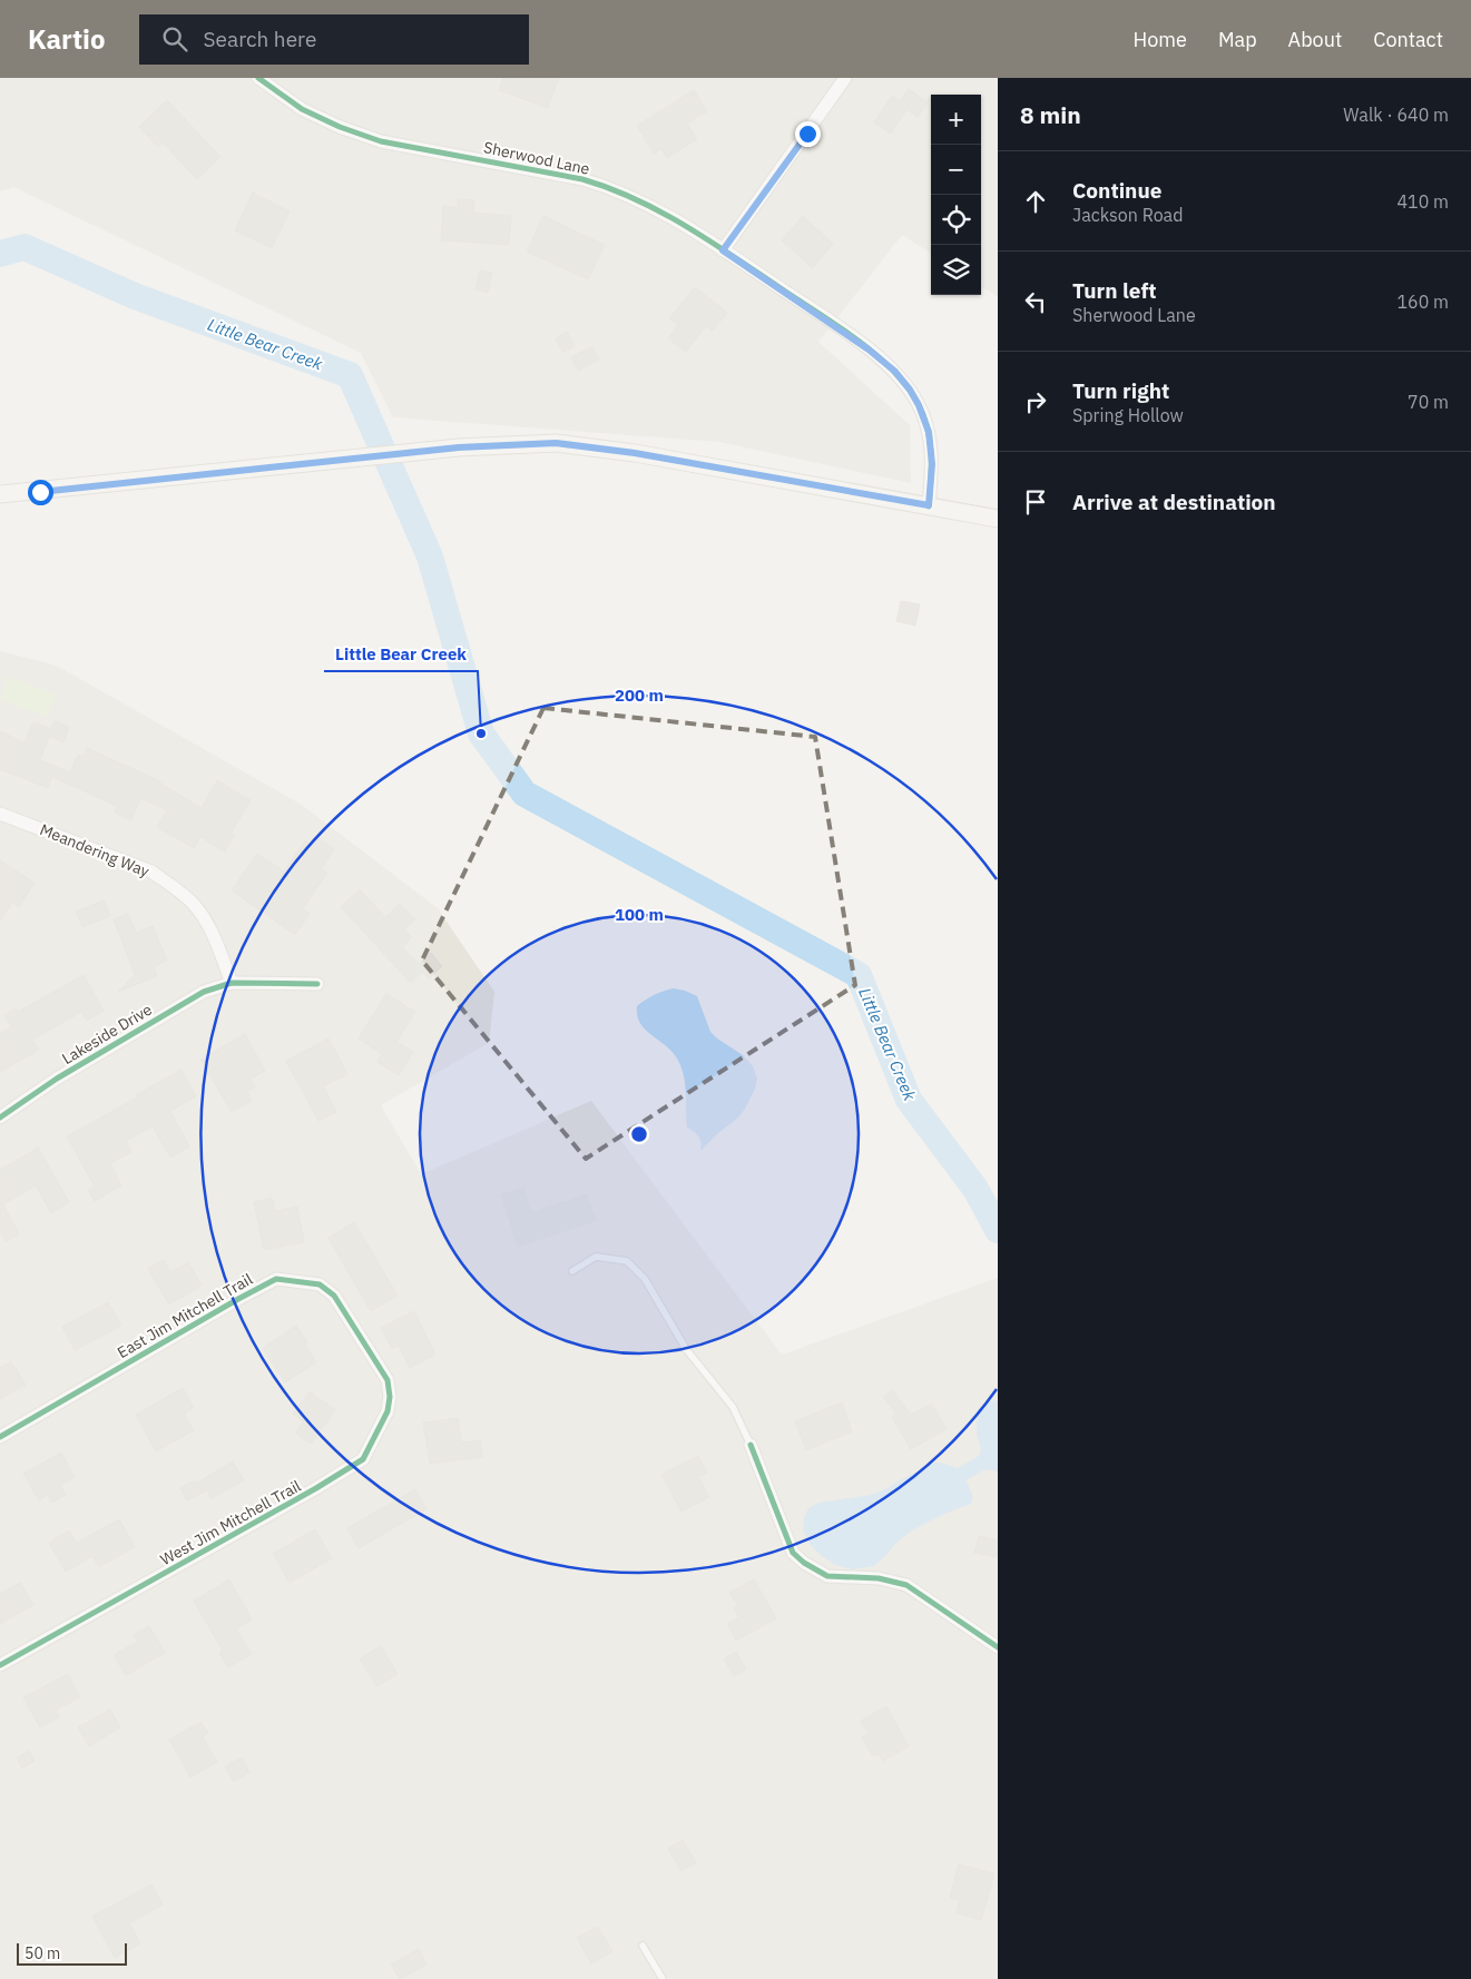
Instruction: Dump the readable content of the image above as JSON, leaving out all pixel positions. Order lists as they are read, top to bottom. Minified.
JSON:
{"streets":{"street":["Sherwood Lane","Meandering Way","Lakeside Drive","East Jim Mitchell Trail","West Jim Mitchell Trail"]},"crossings":[["Meandering Way","Lakeside Drive"],["East Jim Mitchell Trail","West Jim Mitchell Trail"]],"water":["Little Bear Creek"],"places":["Little Bear Creek"],"scale_bar":"50 m","page":{"header":"Kartio","search":"Search here","nav":["Home","Map","About","Contact"],"heading":["8 min","Walk · 640 m"],"map_buttons":["+","−"],"list":[["Continue","Jackson Road","410 m"],["Turn left","Sherwood Lane","160 m"],["Turn right","Spring Hollow","70 m"],"Arrive at destination"],"scale":"50 m"},"rings":["200 m","100 m"]}
